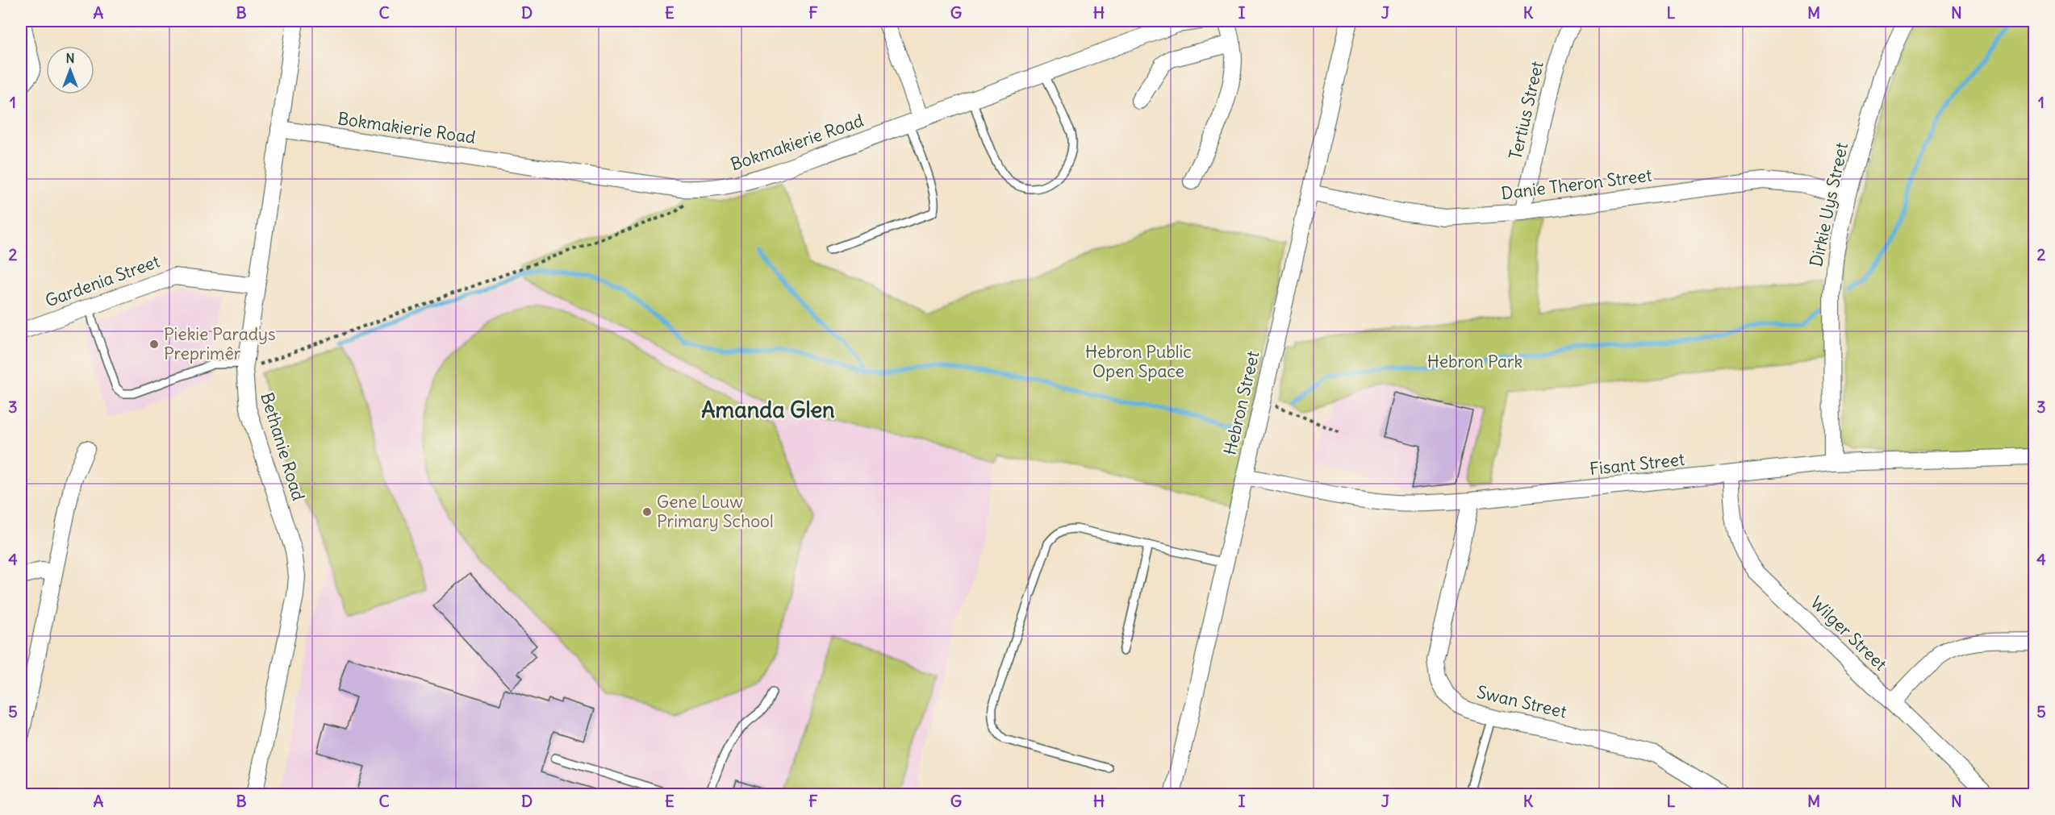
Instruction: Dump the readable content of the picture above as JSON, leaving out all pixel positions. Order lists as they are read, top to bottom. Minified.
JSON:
{"streets":{"street":["Tertius Street","Bokmakierie Road","Danie Theron Street","Dirkie Uys Street","Gardenia Street","Hebron Street","Bethanie Road","Fisant Street","Wilger Street","Swan Street"]},"crossings":[["Tertius Street","Danie Theron Street"],["Bokmakierie Road","Bethanie Road"],["Danie Theron Street","Dirkie Uys Street"],["Danie Theron Street","Hebron Street"],["Dirkie Uys Street","Fisant Street"],["Gardenia Street","Bethanie Road"],["Hebron Street","Fisant Street"],["Fisant Street","Wilger Street"],["Fisant Street","Swan Street"]],"districts":["Amanda Glen"],"parks":["Hebron Public Open Space","Hebron Park"],"places":["Piekie Paradys Preprimêr","Gene Louw Primary School"],"north":"top","grid":{"columns":["A","B","C","D","E","F","G","H","I","J","K","L","M","N"],"rows":["1","2","3","4","5"]}}
